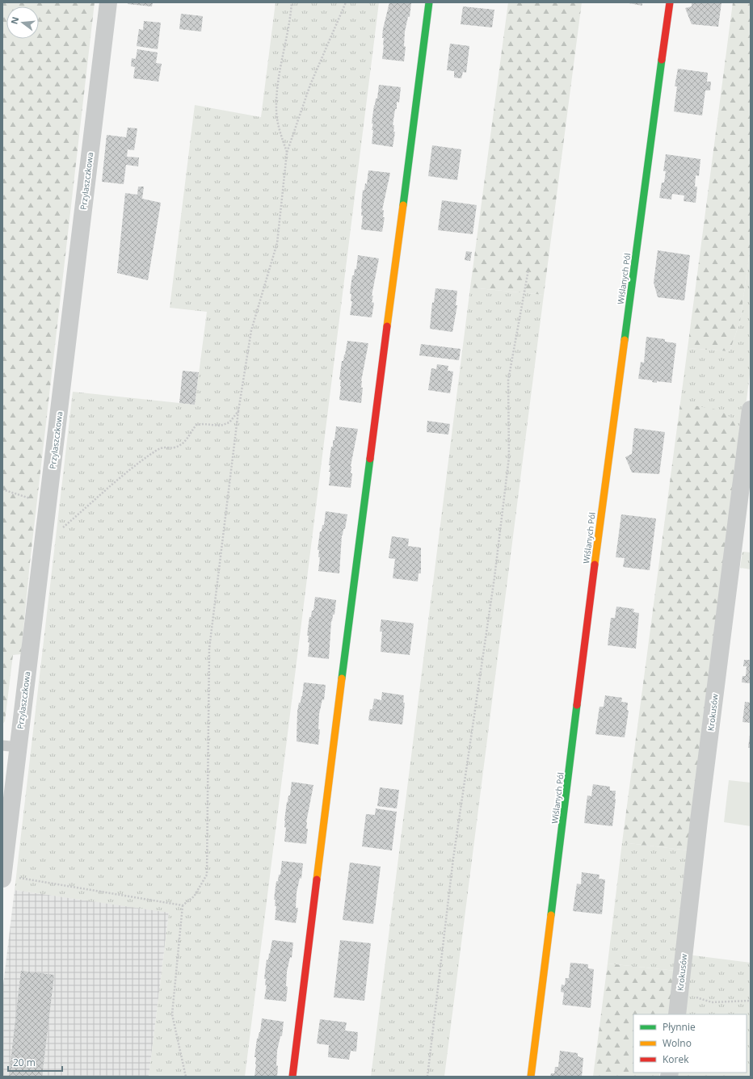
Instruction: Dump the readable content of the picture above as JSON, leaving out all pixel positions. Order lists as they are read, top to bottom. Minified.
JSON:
{"streets":{"street":["Przylaszczkowa","Wiślanych Pól","Krokusów"]},"legend":["Płynnie","Wolno","Korek"],"scale_bar":"20 m","north":"left"}
